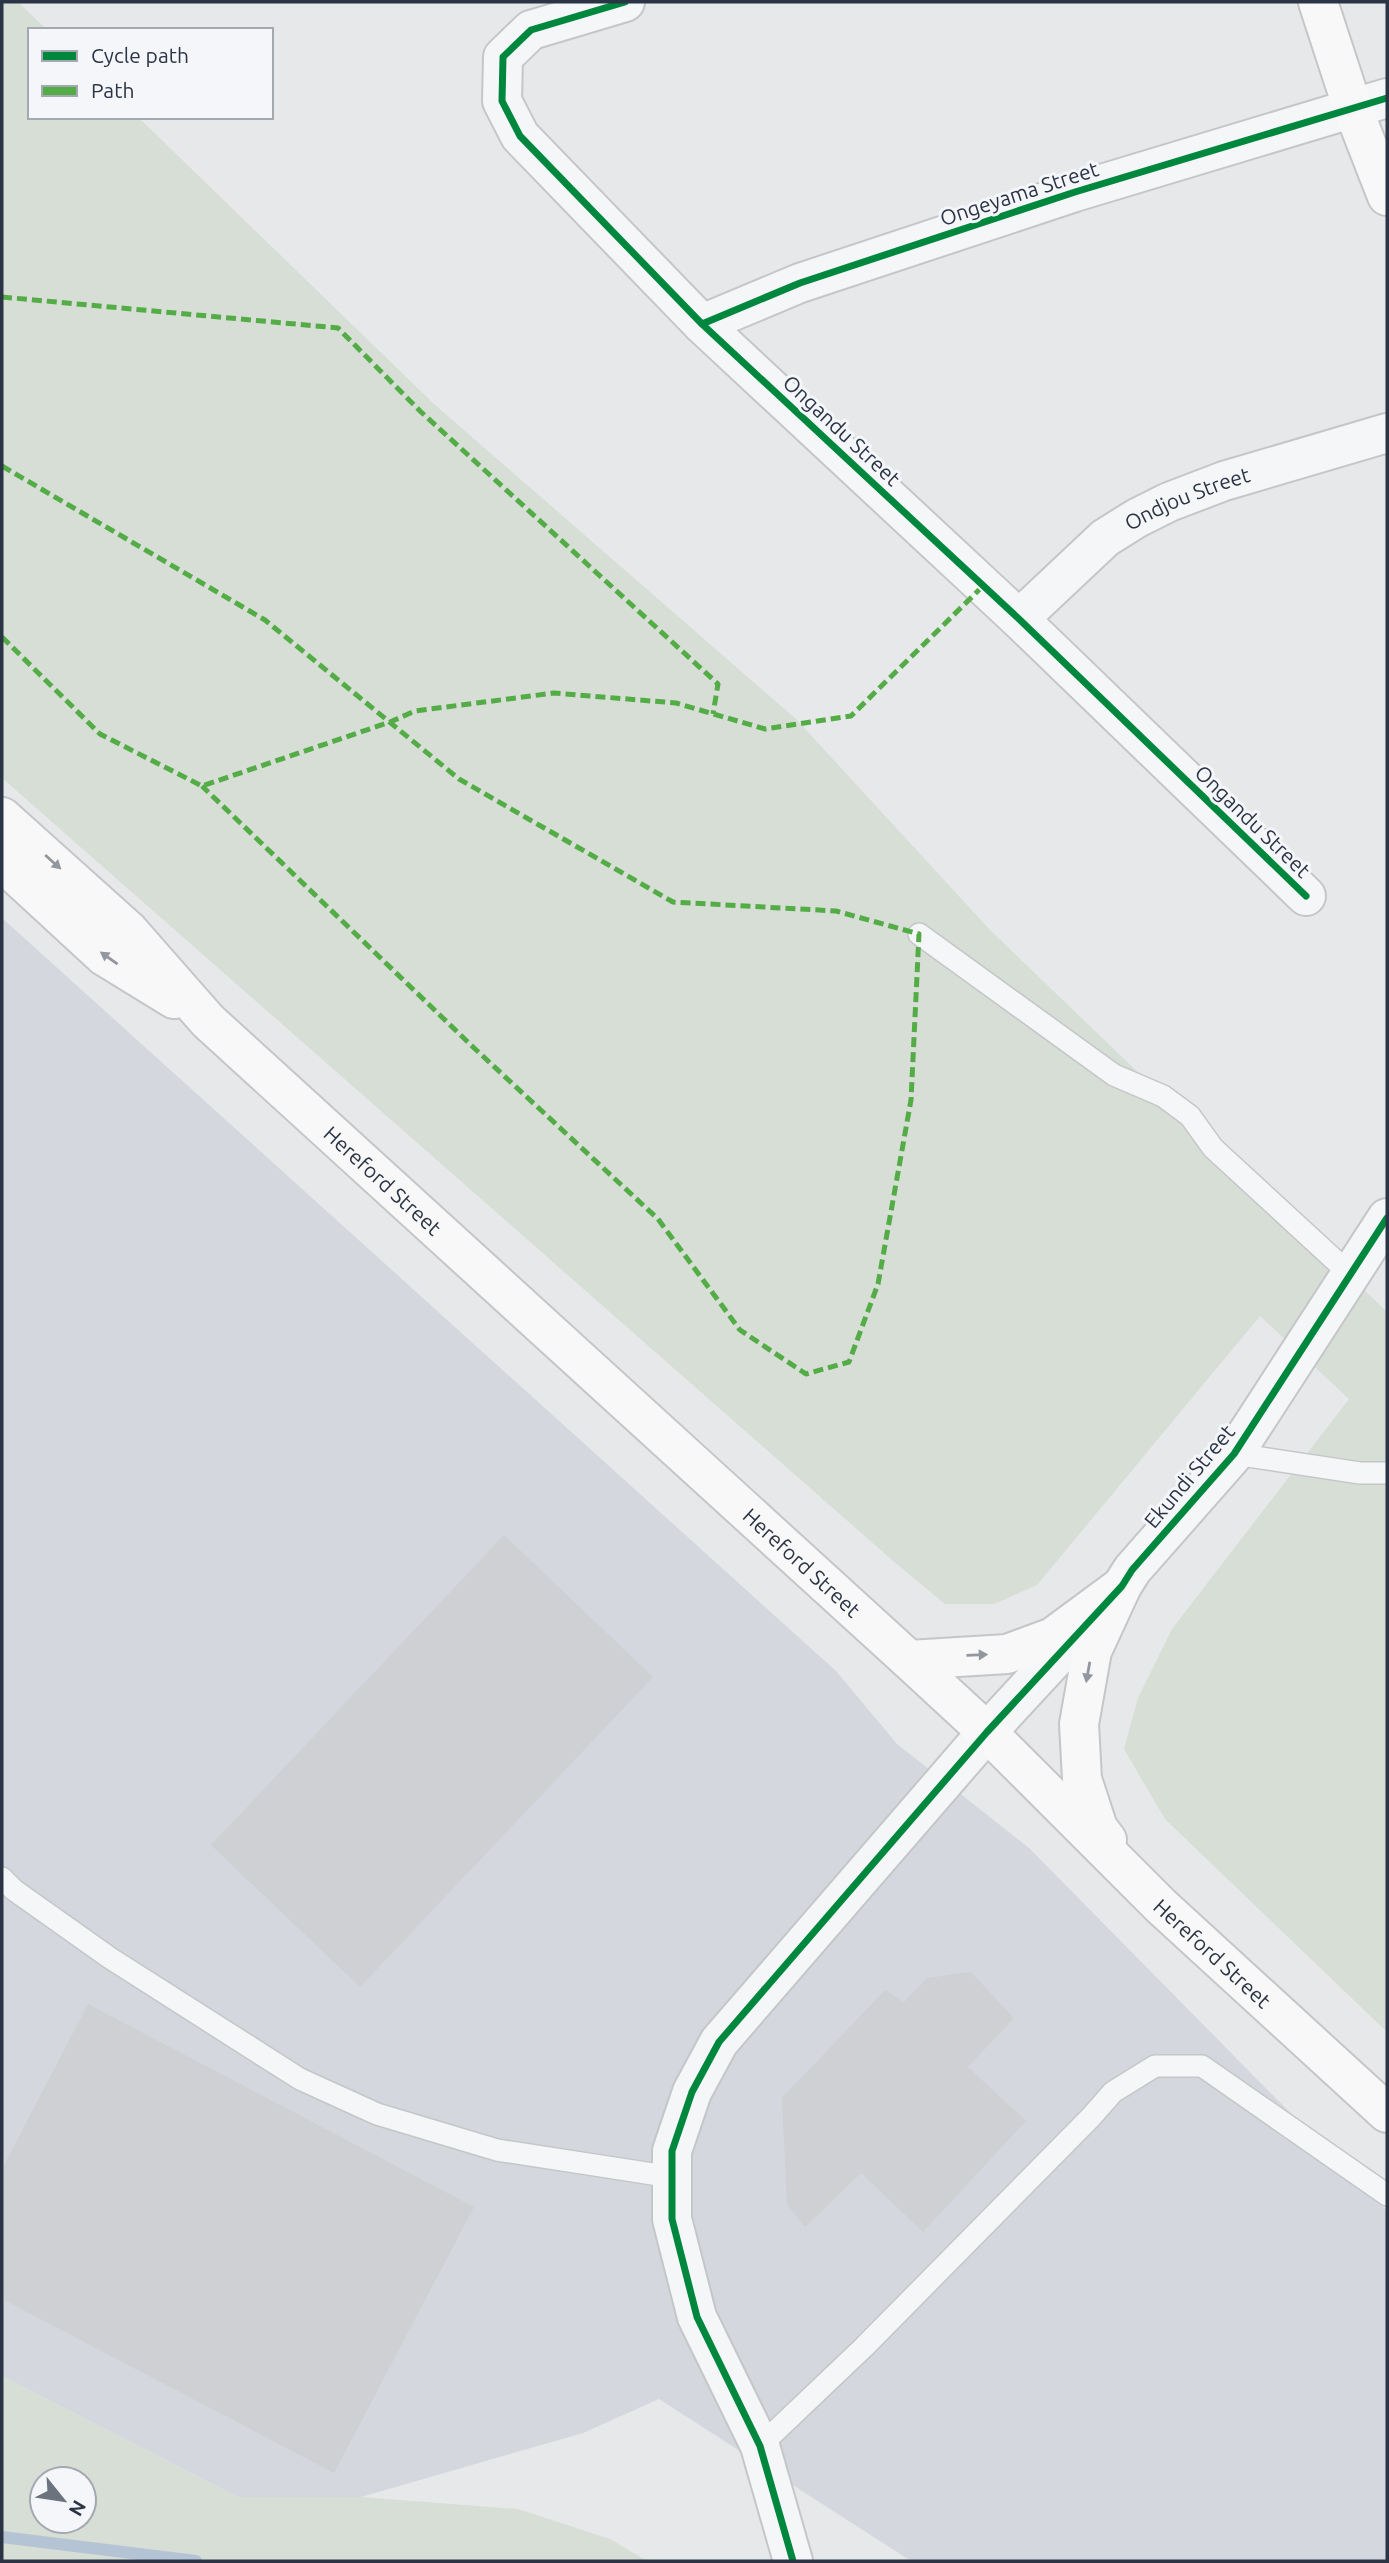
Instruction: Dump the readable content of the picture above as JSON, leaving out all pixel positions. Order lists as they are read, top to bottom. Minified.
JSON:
{"streets":{"main road":["Hereford Street"],"street":["Ongeyama Street","Ongandu Street","Ondjou Street","Ekundi Street"]},"crossings":[["Ongeyama Street","Ongandu Street"],["Ongandu Street","Ondjou Street"],["Hereford Street","Ekundi Street"]],"legend":["Cycle path","Path"],"north":"bottom right"}
